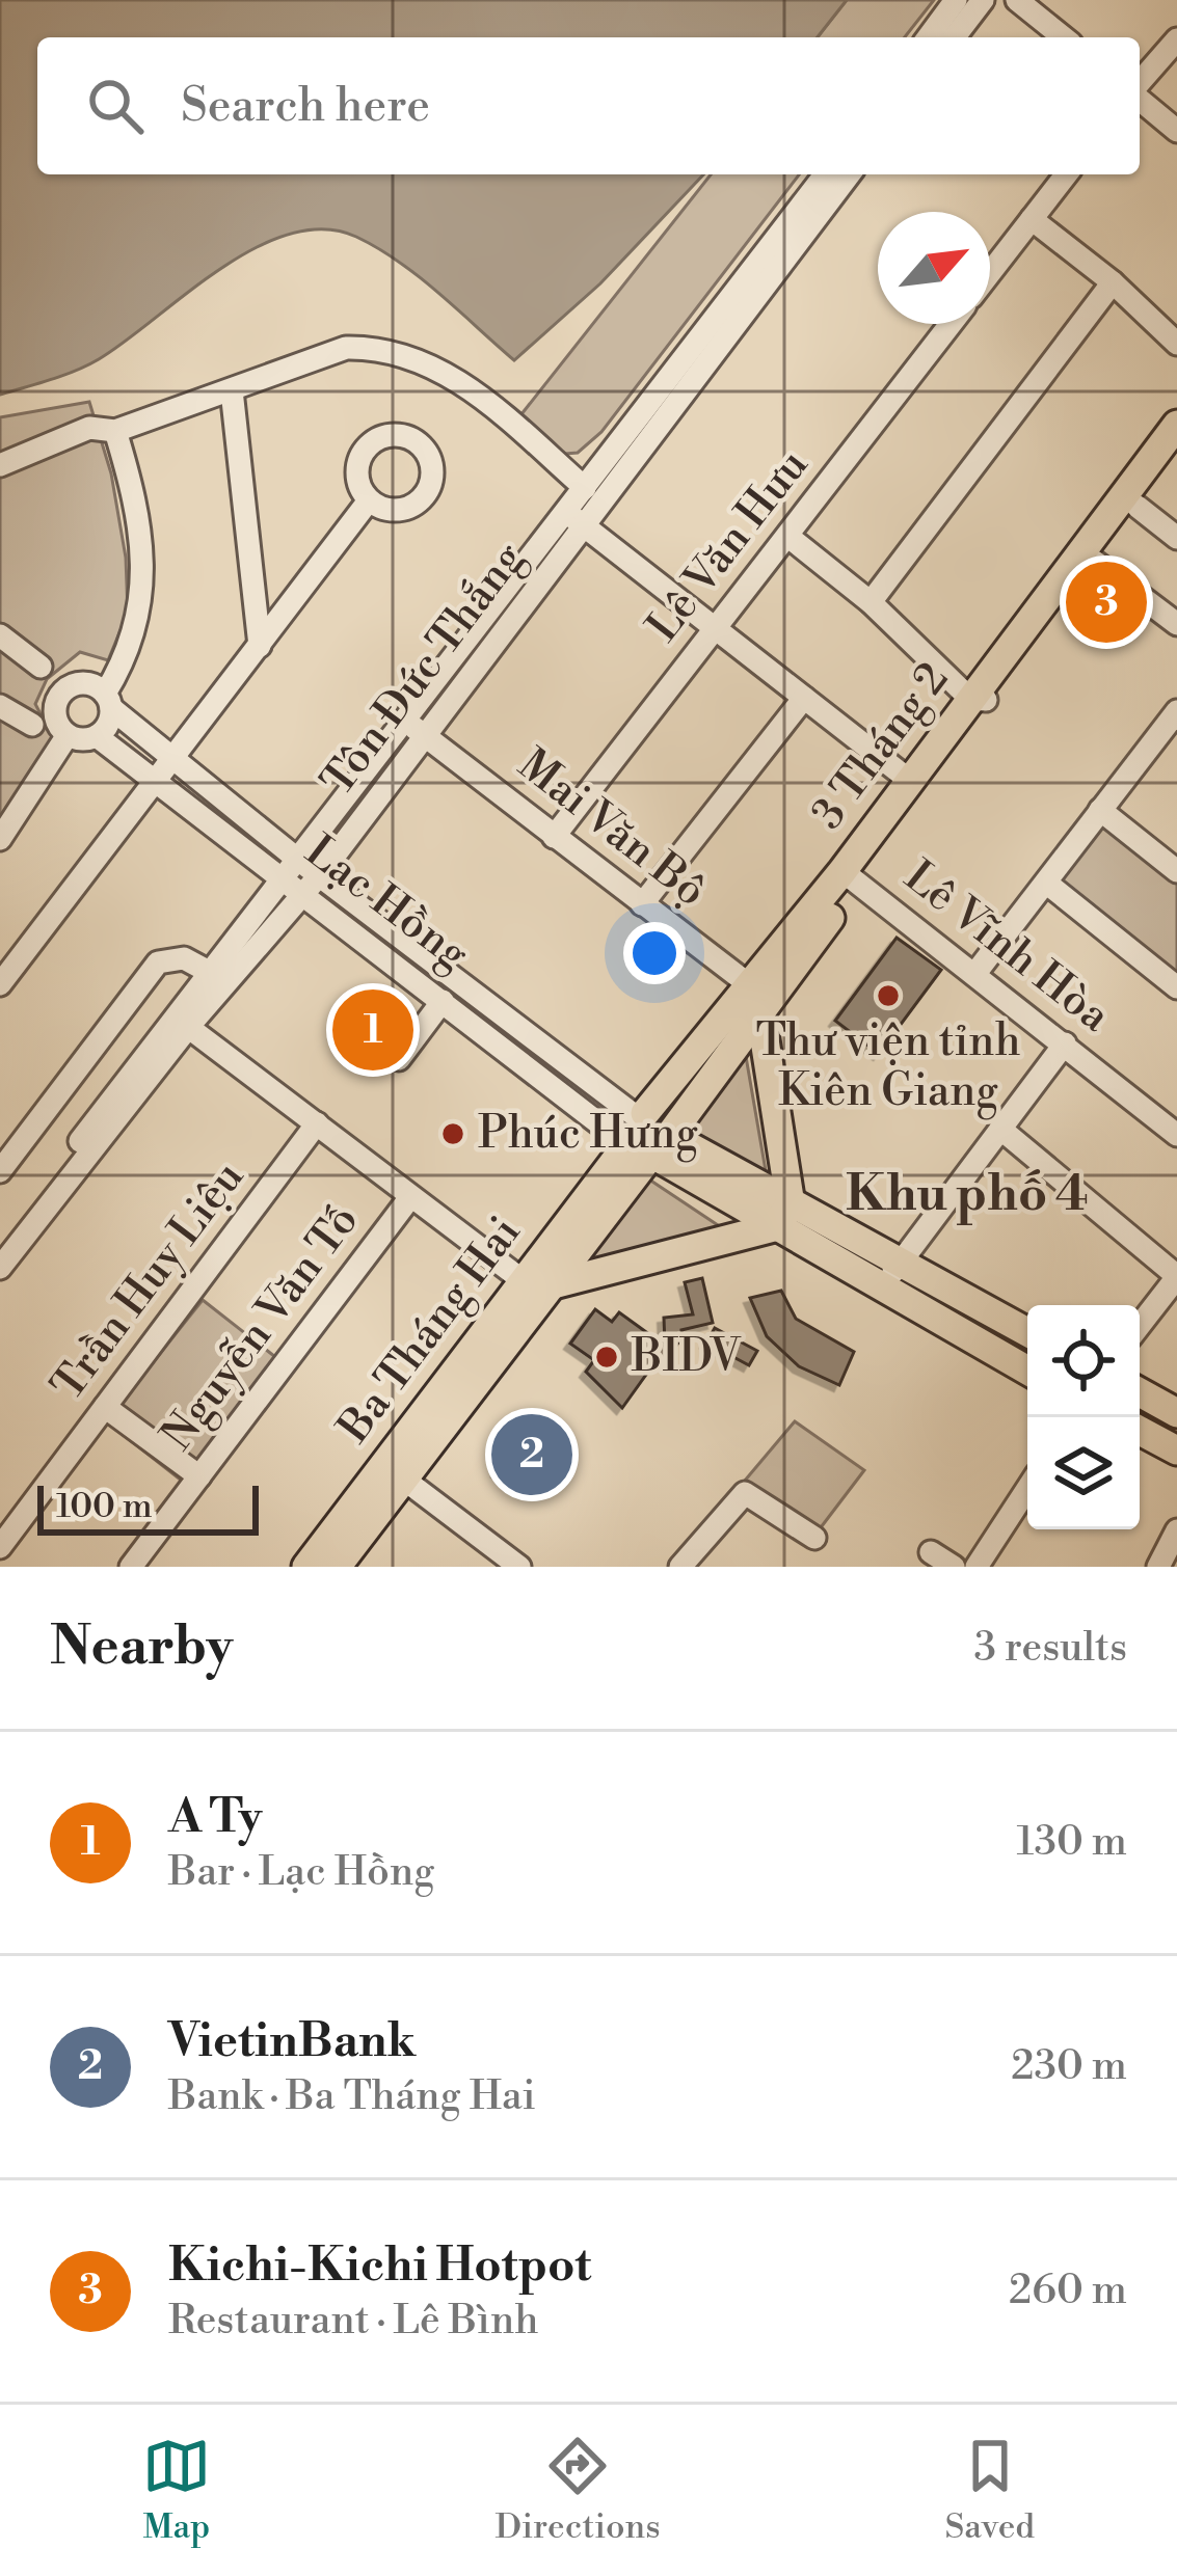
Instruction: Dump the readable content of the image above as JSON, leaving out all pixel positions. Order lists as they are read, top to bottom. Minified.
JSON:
{"streets":{"main road":["3 Tháng 2","Lạc Hồng","Ba Tháng Hai"],"street":["Lê Văn Hưu","Tôn Đức Thắng","Mai Văn Bộ","Lê Vĩnh Hòa","Trần Huy Liệu","Nguyễn Văn Tố"]},"crossings":[["Lê Văn Hưu","Mai Văn Bộ"],["Tôn Đức Thắng","Mai Văn Bộ"],["Tôn Đức Thắng","Lạc Hồng"],["3 Tháng 2","Mai Văn Bộ"],["3 Tháng 2","Lạc Hồng"],["3 Tháng 2","Lê Vĩnh Hòa"],["3 Tháng 2","Ba Tháng Hai"],["Lạc Hồng","Ba Tháng Hai"]],"districts":["Khu phố 4"],"places":["Thư viện tỉnh Kiên Giang","Phúc Hưng","BIDV"],"scale_bar":"100 m","north":"top right","page":{"search":"Search here","pins":["3","1","2"],"scale":"100 m","heading":["Nearby","3 results"],"list":[{"mark":"1","name":"A Ty","note":"Bar · Lạc Hồng","value":"130 m"},{"mark":"2","name":"VietinBank","note":"Bank · Ba Tháng Hai","value":"230 m"},{"mark":"3","name":"Kichi-Kichi Hotpot","note":"Restaurant · Lê Bình","value":"260 m"}],"nav":["Map","Directions","Saved"]}}
